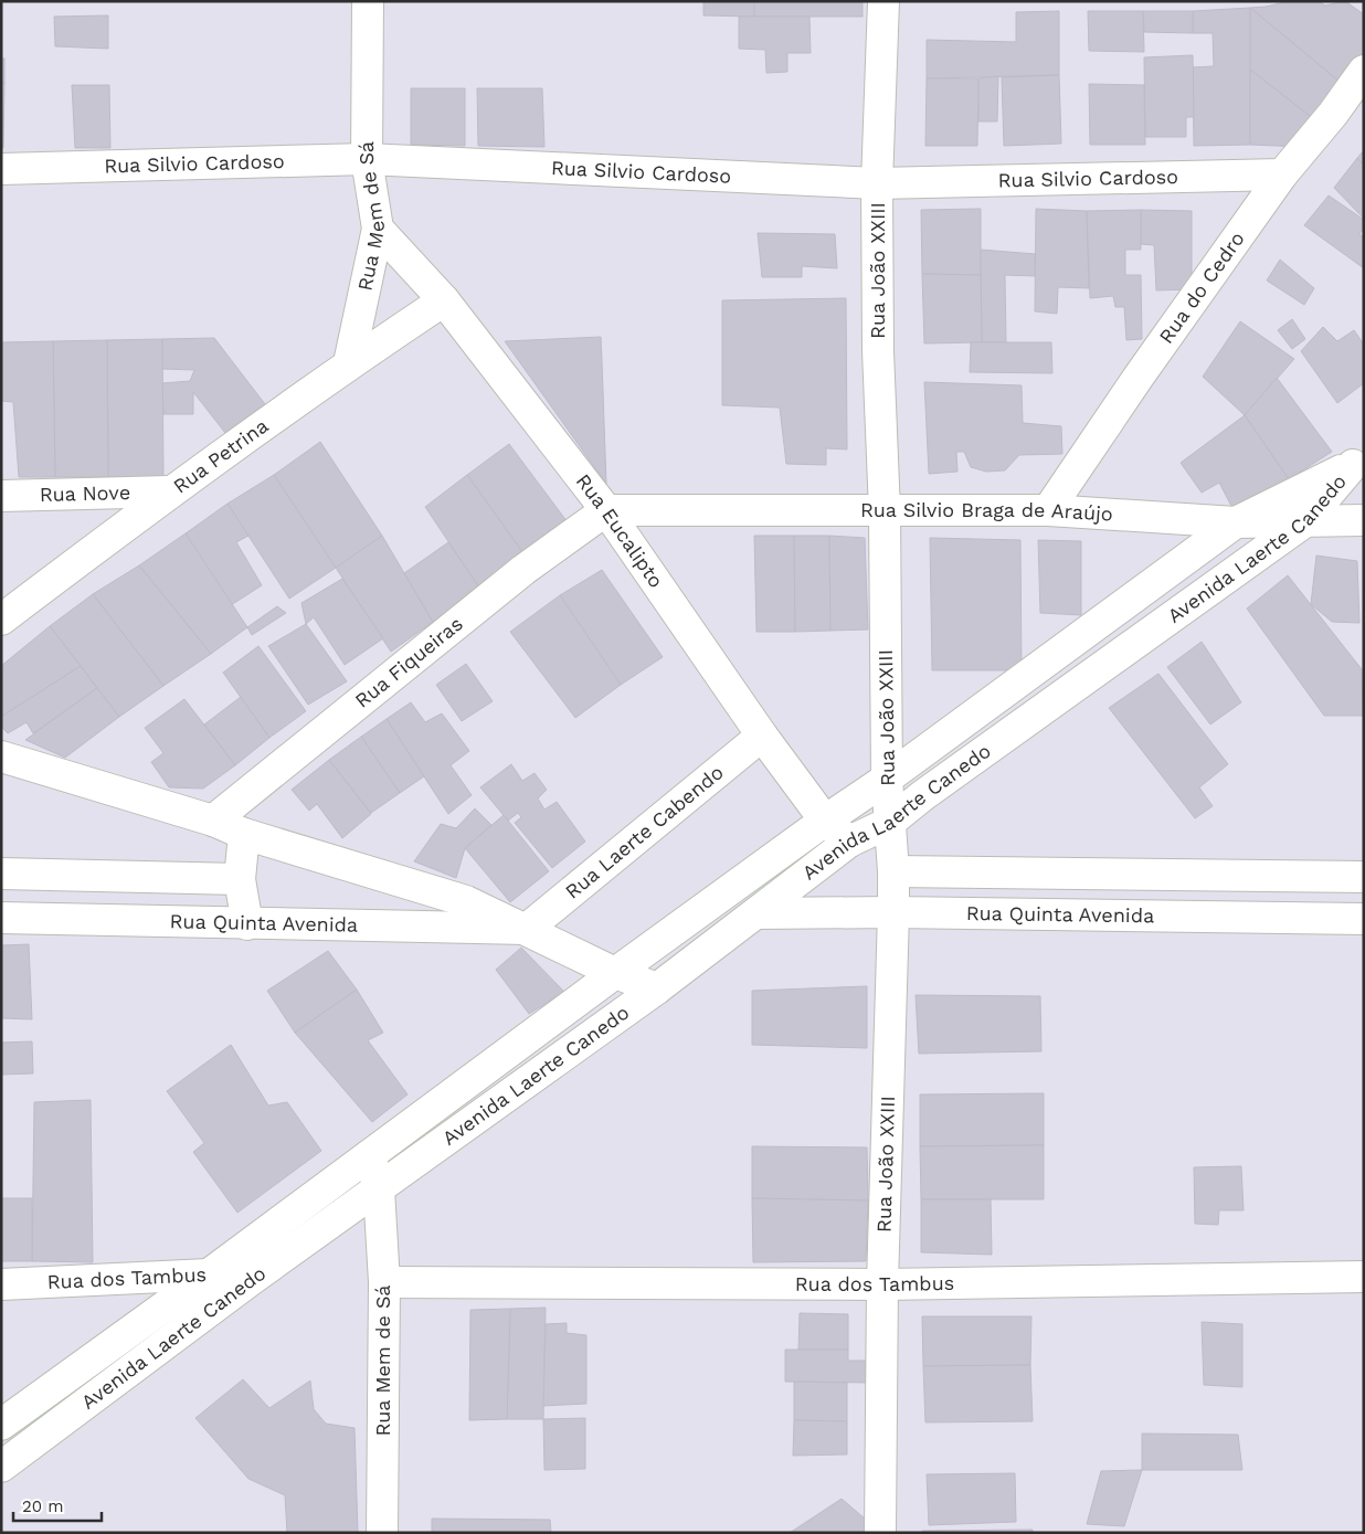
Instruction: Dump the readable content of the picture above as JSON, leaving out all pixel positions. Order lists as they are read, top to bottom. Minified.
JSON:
{"streets":{"street":["Rua Silvio Cardoso","Rua Mem de Sá","Rua João XXIII","Rua do Cedro","Rua Petrina","Rua Nove","Rua Silvio Braga de Araújo","Rua Eucalipto","Avenida Laerte Canedo","Rua Fiqueiras","Rua Laerte Cabendo","Rua Quinta Avenida","Rua dos Tambus"]},"crossings":[["Rua Silvio Cardoso","Rua Mem de Sá"],["Rua Silvio Cardoso","Rua João XXIII"],["Rua Silvio Cardoso","Rua do Cedro"],["Rua Mem de Sá","Rua Petrina"],["Rua Mem de Sá","Rua Eucalipto"],["Rua Mem de Sá","Avenida Laerte Canedo"],["Rua Mem de Sá","Rua dos Tambus"],["Rua João XXIII","Rua Silvio Braga de Araújo"],["Rua João XXIII","Avenida Laerte Canedo"],["Rua João XXIII","Rua Quinta Avenida"],["Rua João XXIII","Rua dos Tambus"],["Rua do Cedro","Rua Silvio Braga de Araújo"],["Rua Petrina","Rua Nove"],["Rua Petrina","Rua Eucalipto"],["Rua Silvio Braga de Araújo","Rua Eucalipto"],["Rua Silvio Braga de Araújo","Avenida Laerte Canedo"],["Rua Silvio Braga de Araújo","Rua Fiqueiras"],["Rua Eucalipto","Avenida Laerte Canedo"],["Rua Eucalipto","Rua Fiqueiras"],["Rua Eucalipto","Rua Laerte Cabendo"],["Avenida Laerte Canedo","Rua Quinta Avenida"],["Avenida Laerte Canedo","Rua dos Tambus"],["Rua Laerte Cabendo","Rua Quinta Avenida"]],"scale_bar":"20 m"}
